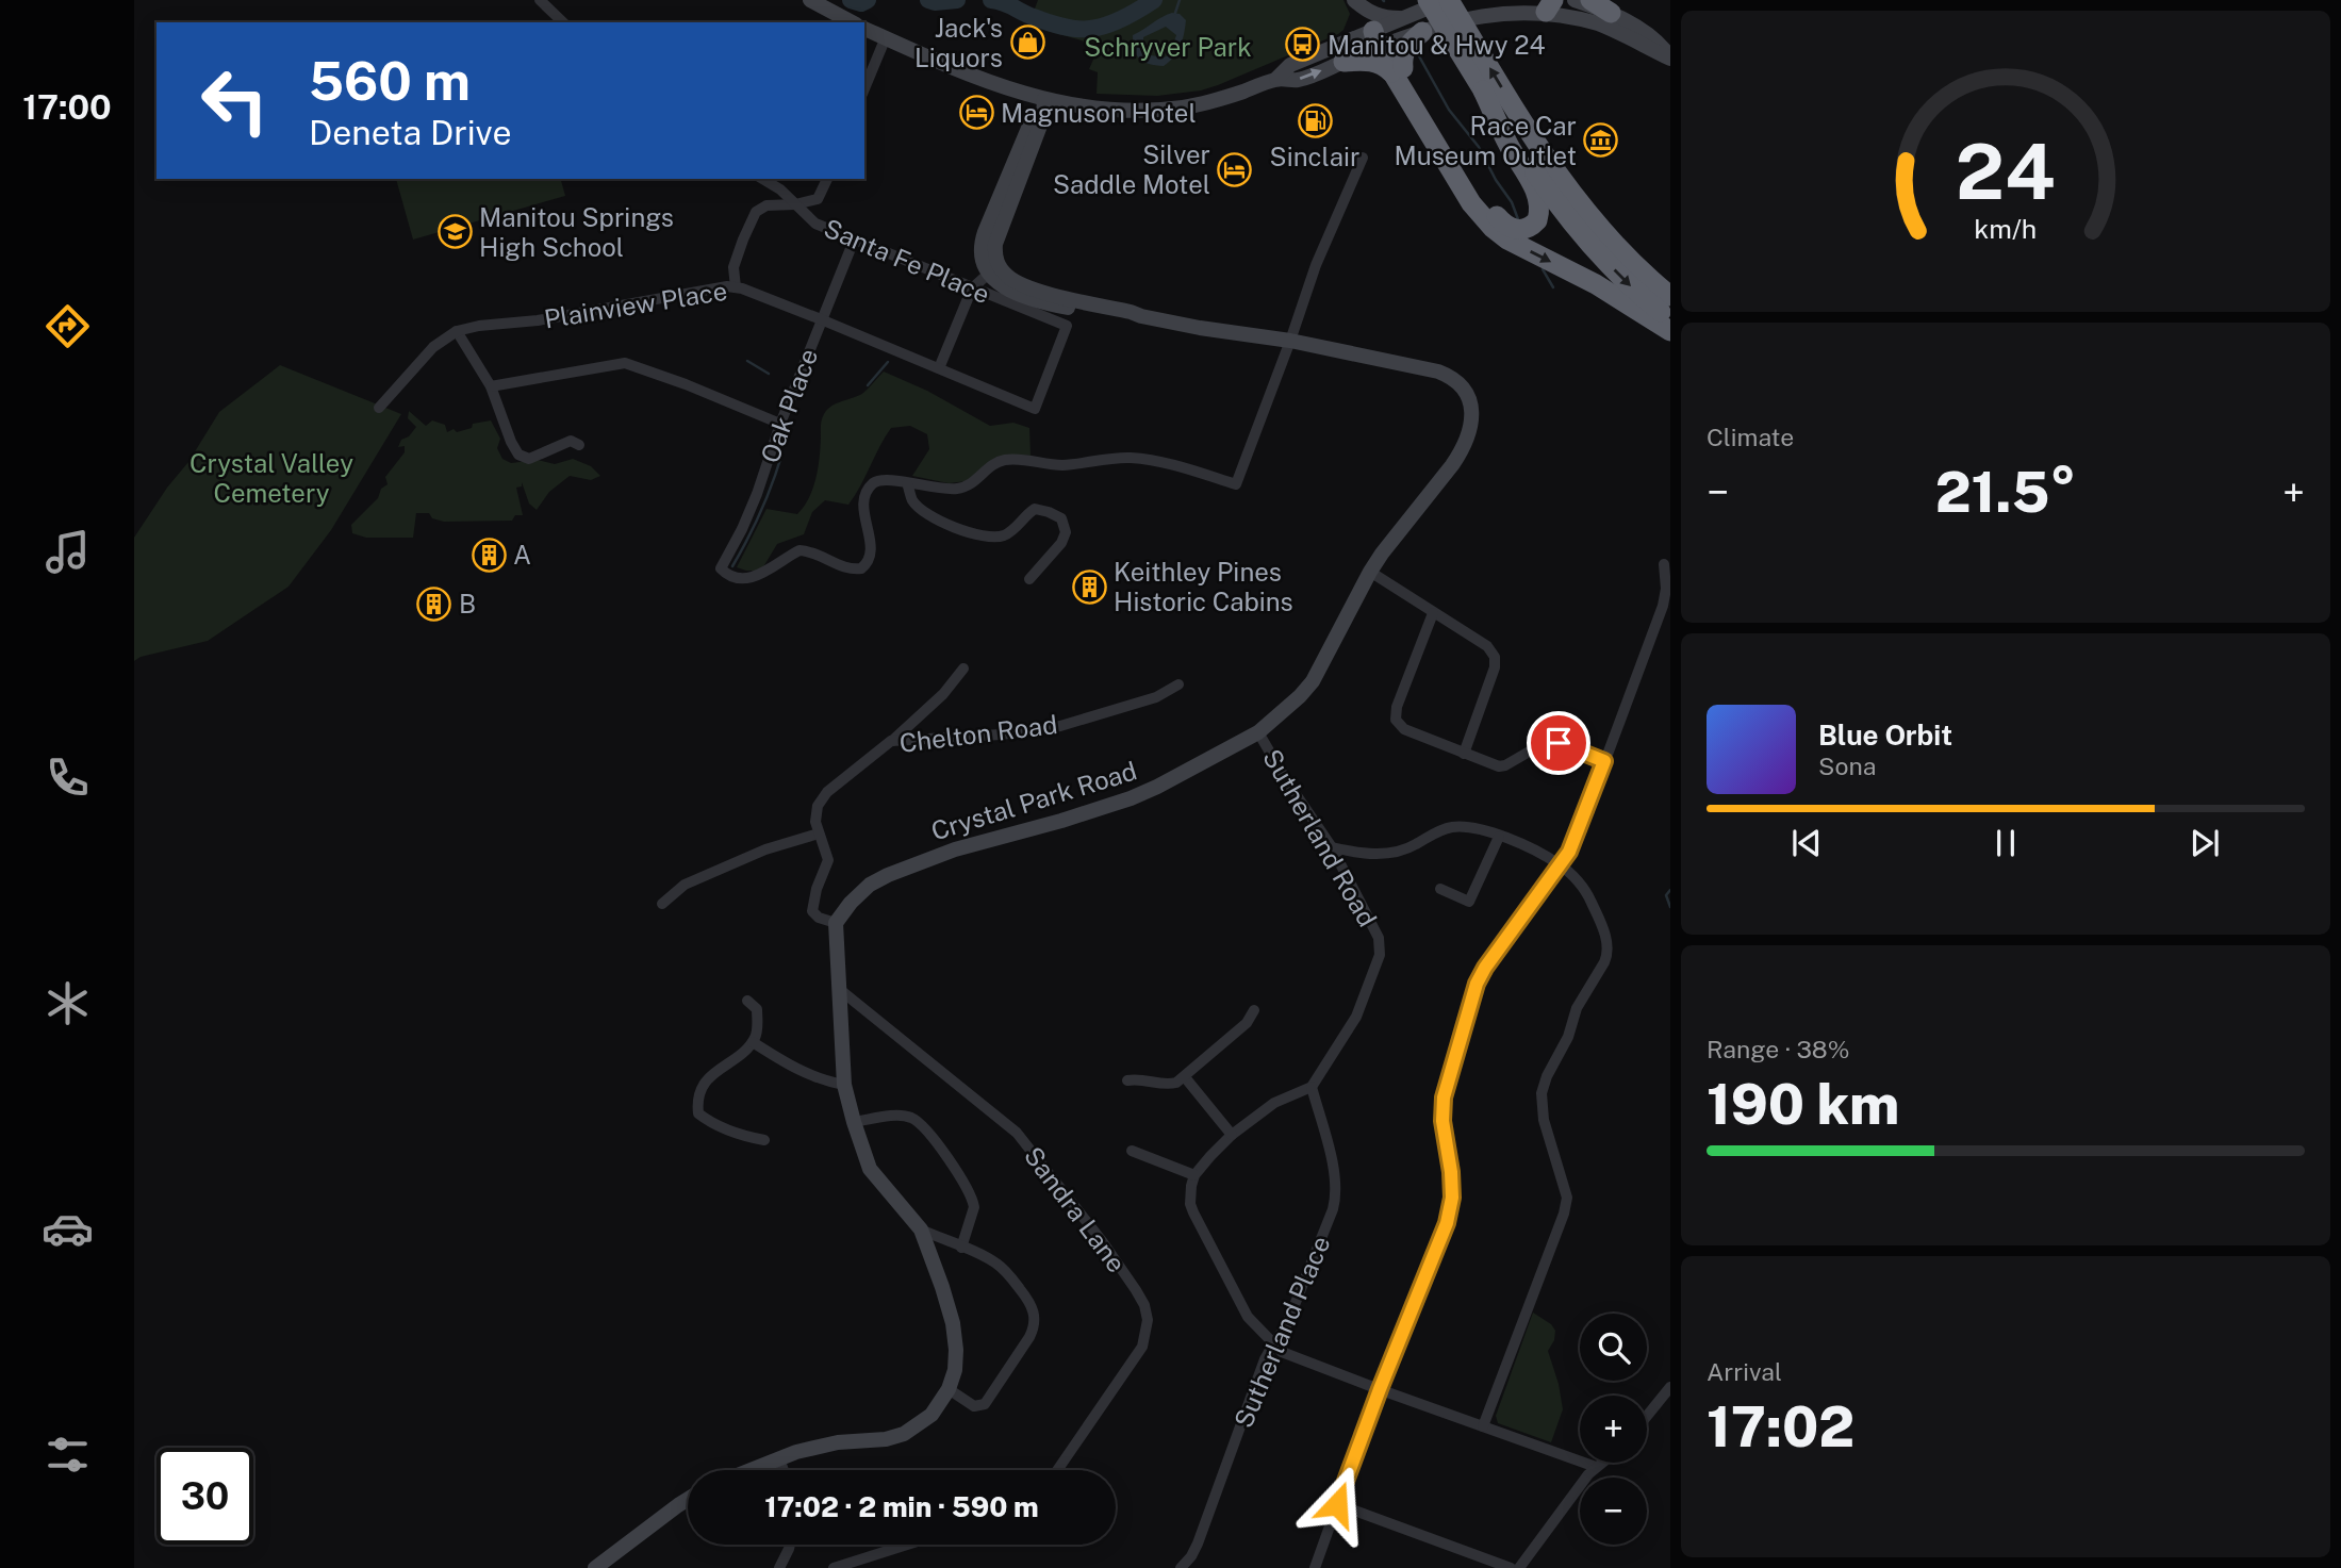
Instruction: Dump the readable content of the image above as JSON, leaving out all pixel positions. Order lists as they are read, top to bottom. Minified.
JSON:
{"streets":{"street":["Santa Fe Place","Plainview Place","Oak Place","Chelton Road","Crystal Park Road","Sutherland Road","Sandra Lane","Sutherland Place"]},"crossings":[["Santa Fe Place","Plainview Place"],["Santa Fe Place","Oak Place"],["Plainview Place","Oak Place"],["Crystal Park Road","Sutherland Road"],["Sutherland Road","Sutherland Place"]],"parks":["Schryver Park","Crystal Valley Cemetery"],"places":{"shop":["Jack's Liquors"],"bus stop":["Manitou & Hwy 24"],"hotel":["Magnuson Hotel","Silver Saddle Motel"],"fuel station":["Sinclair"],"museum":["Race Car Museum Outlet"],"school or university":["Manitou Springs High School"],"building":["A","Keithley Pines Historic Cabins","B"]},"page":{"tabs":"17:00","turn":["560 m","Deneta Drive"],"tile":["Climate",["Range · 38%","190 km"],["Arrival","17:02"]],"heat":["−","21.5°","+"],"song":["Blue Orbit","Sona"],"map_buttons":["+","−"],"limit":"30","trip":"17:02 · 2 min · 590 m","gauge":["24","km/h"]}}
